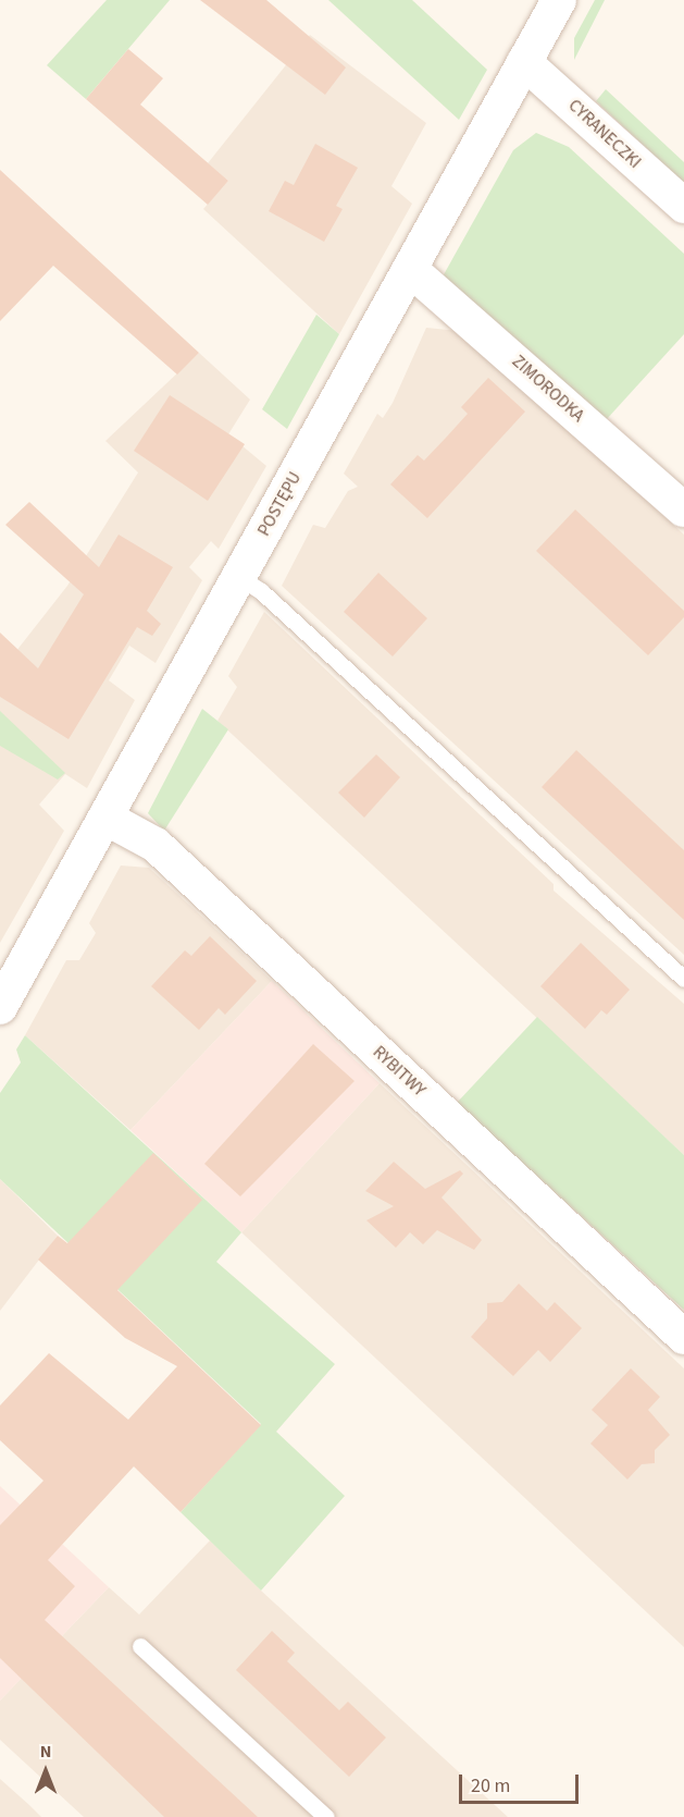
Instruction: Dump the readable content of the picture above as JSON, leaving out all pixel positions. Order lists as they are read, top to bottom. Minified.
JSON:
{"streets":{"street":["CYRANECZKI","ZIMORODKA","POSTĘPU","RYBITWY"]},"crossings":[["CYRANECZKI","POSTĘPU"],["ZIMORODKA","POSTĘPU"],["POSTĘPU","RYBITWY"]],"scale_bar":"20 m","north":"top"}
